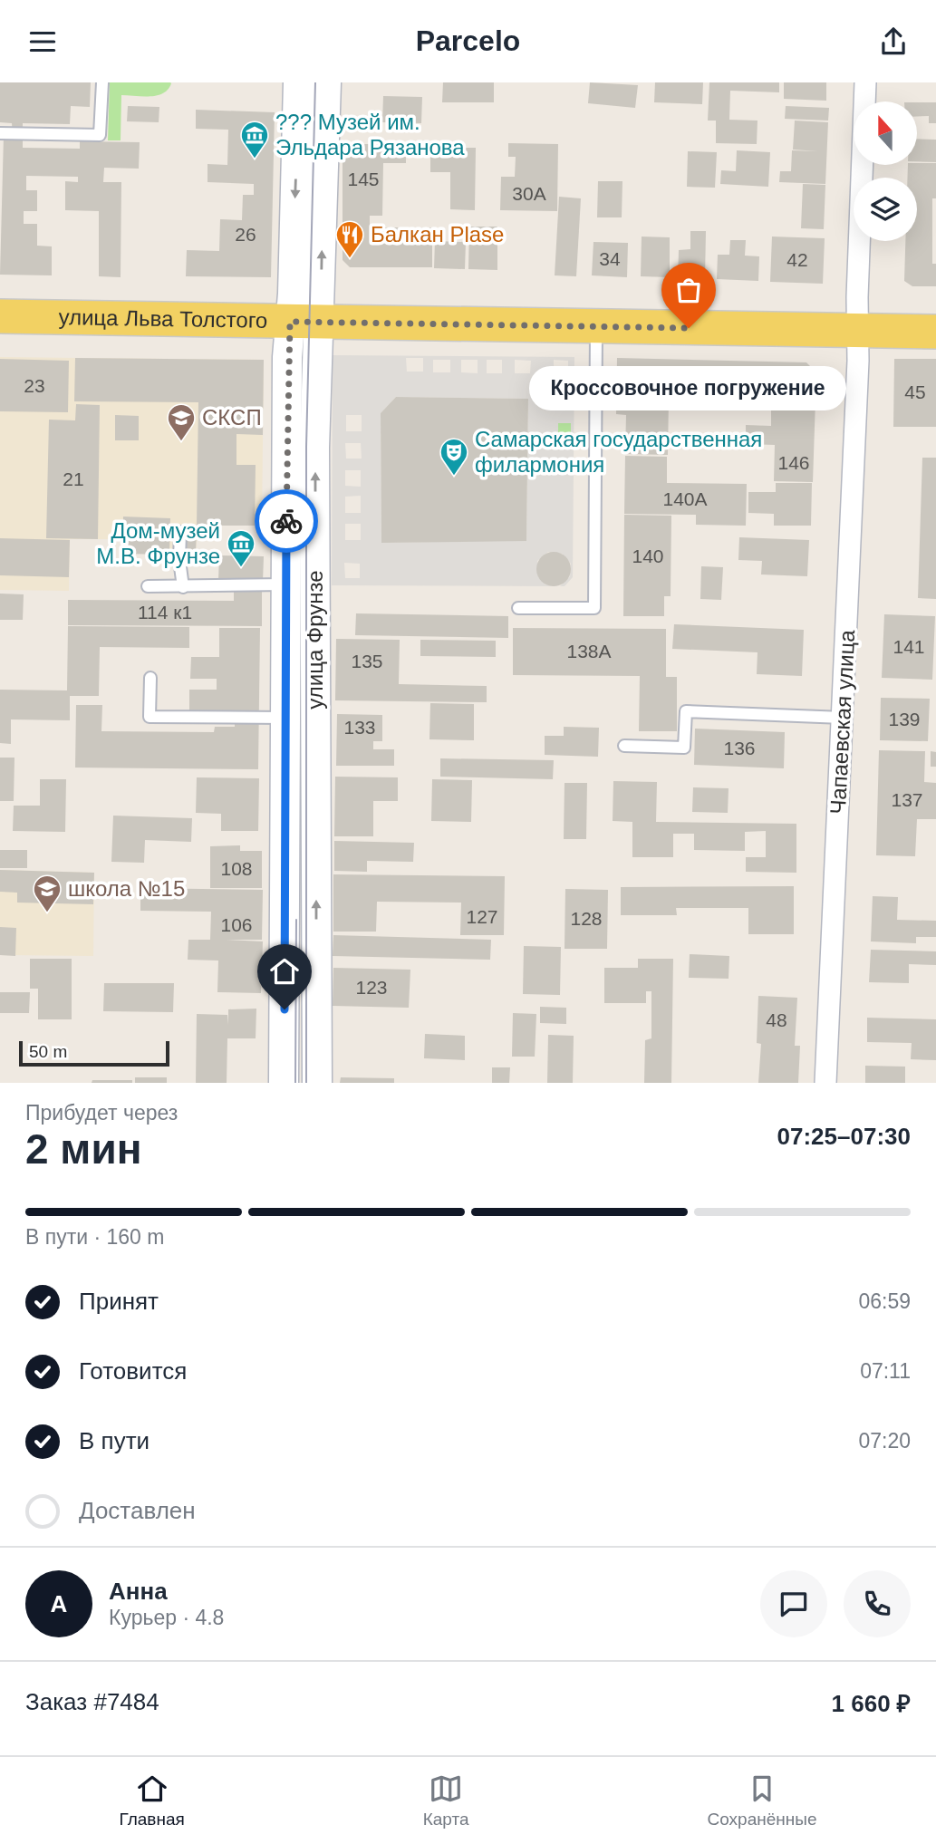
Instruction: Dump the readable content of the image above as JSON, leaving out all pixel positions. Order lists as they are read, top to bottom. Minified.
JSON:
{"streets":{"main road":["улица Льва Толстого","улица Фрунзе"],"street":["Чапаевская улица"]},"crossings":[["улица Льва Толстого","улица Фрунзе"],["улица Льва Толстого","Чапаевская улица"]],"places":{"museum":["??? Музей им. Эльдара Рязанова","Дом-музей М.В. Фрунзе"],"restaurant":["Балкан Plase"],"other":["Кроссовочное погружение"],"school or university":["СКСП","школа №15"],"theatre":["Самарская государственная филармония"]},"house_numbers":["145","30А","26","34","42","23","45","146","21","140А","140","114 к1","141","138А","135","139","133","136","137","108","127","128","106","123","48"],"scale_bar":"50 m","north":"top","page":{"header":"Parcelo","bubble":"Кроссовочное погружение","scale":"50 m","heading":["2 мин","Прибудет через","07:25–07:30"],"panel":["Анна","Курьер · 4.8","Заказ #7484","1 660 ₽"],"bar":"В пути · 160 m","list":[["Принят","06:59"],["Готовится","07:11"],["В пути","07:20"],"Доставлен"],"round":"А","tabs":["Главная","Карта","Сохранённые"]}}
